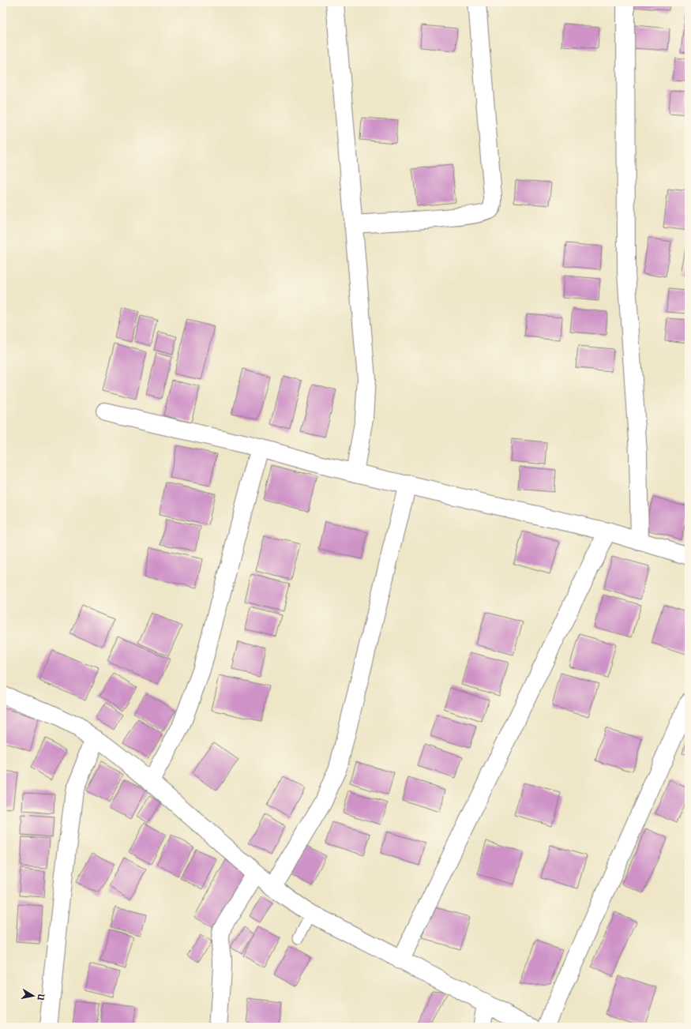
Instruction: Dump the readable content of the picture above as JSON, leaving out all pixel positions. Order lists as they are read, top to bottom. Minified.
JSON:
{"north":"right"}
